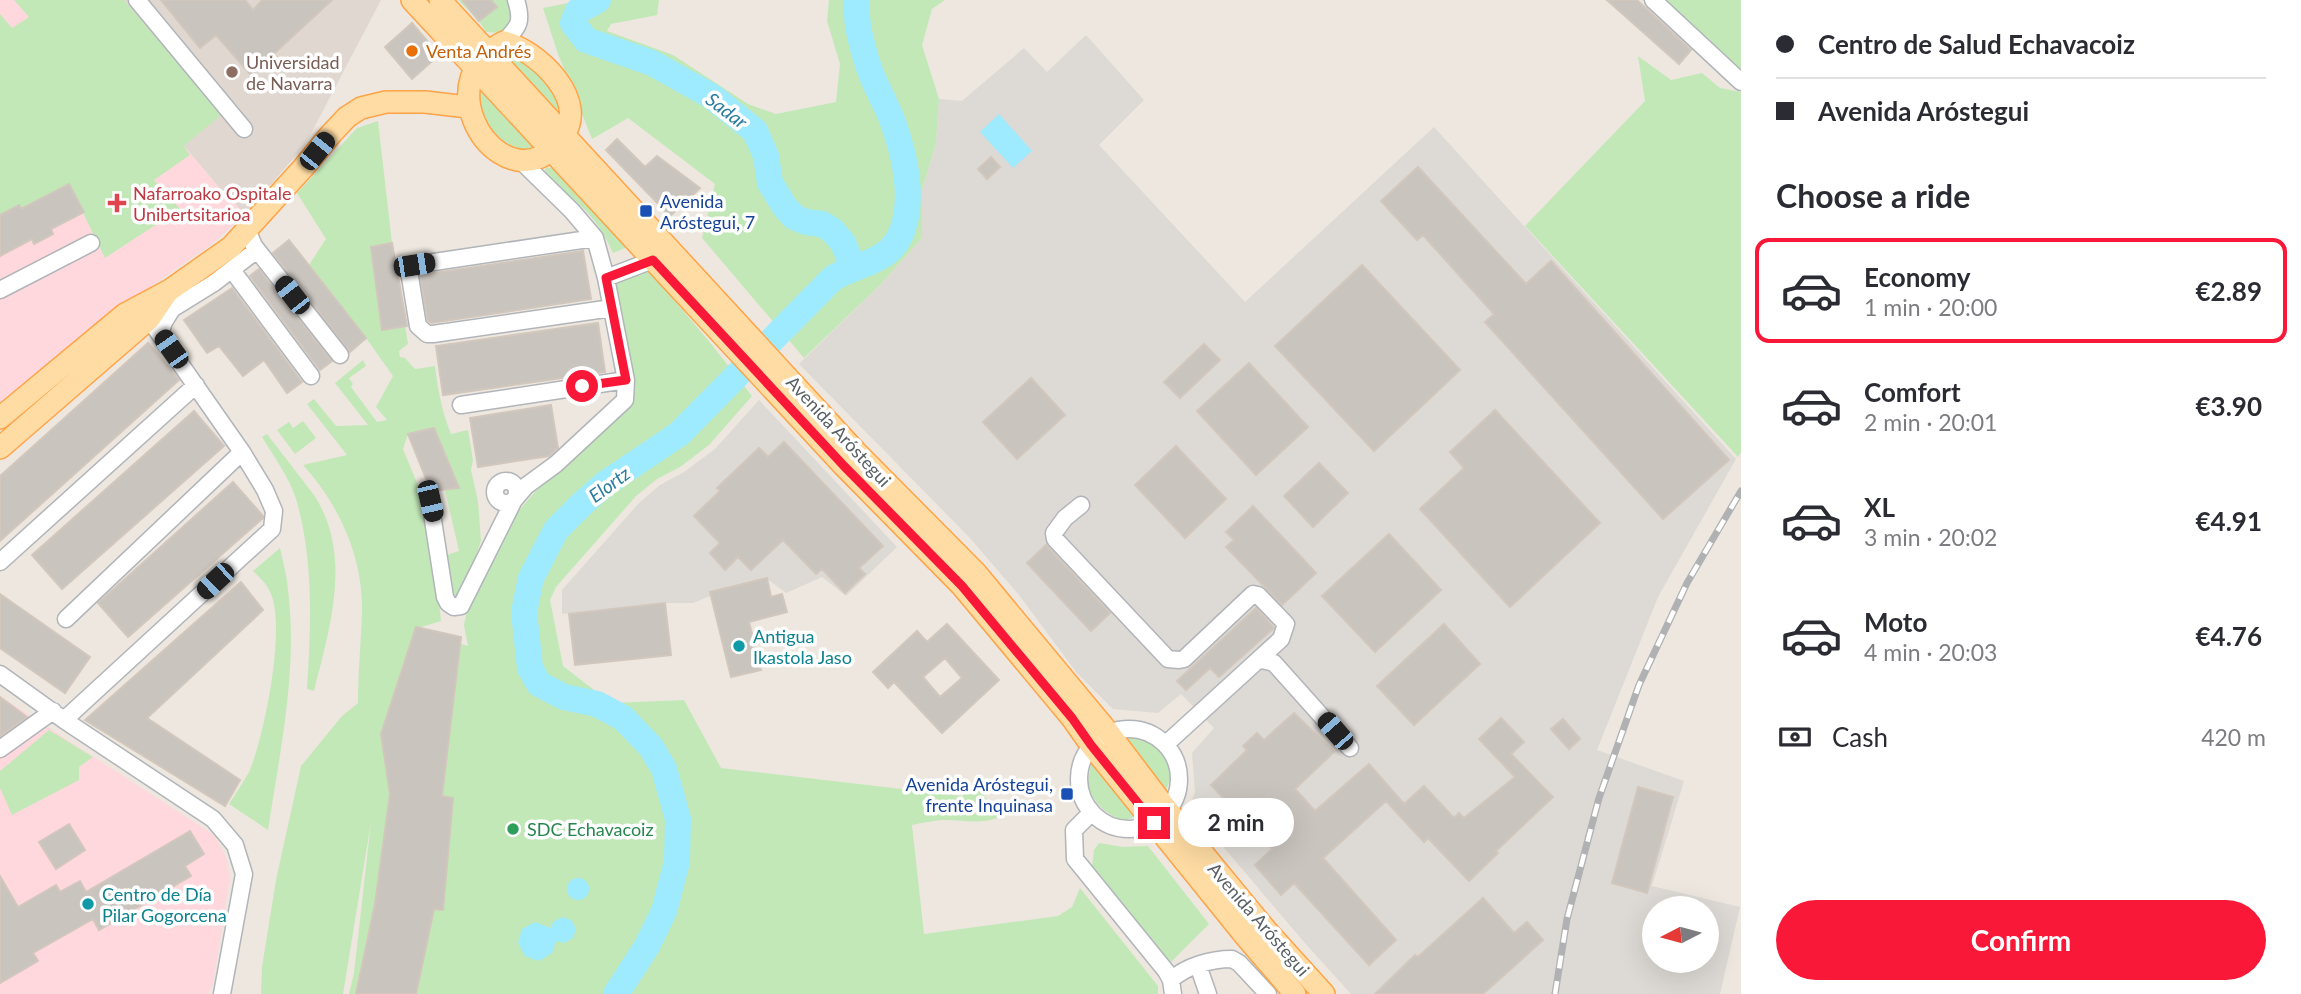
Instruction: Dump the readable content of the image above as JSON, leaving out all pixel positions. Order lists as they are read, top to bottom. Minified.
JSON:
{"streets":{"main road":["Avenida Aróstegui"]},"water":["Sadar","Elortz"],"places":{"other":["Venta Andrés","Universidad de Navarra","Antigua Ikastola Jaso","SDC Echavacoiz","Centro de Día Pilar Gogorcena"],"health":["Nafarroako Ospitale Unibertsitarioa"],"transit":["Avenida Aróstegui, 7","Avenida Aróstegui, frente Inquinasa"]},"north":"left","page":{"banner":["Centro de Salud Echavacoiz","Avenida Aróstegui"],"heading":"Choose a ride","list":[{"name":"Economy","note":"1 min · 20:00","value":"€2.89"},{"name":"Comfort","note":"2 min · 20:01","value":"€3.90"},{"name":"XL","note":"3 min · 20:02","value":"€4.91"},{"name":"Moto","note":"4 min · 20:03","value":"€4.76"}],"pay":["Cash","420 m"],"bubble":"2 min","buttons":"Confirm"}}
